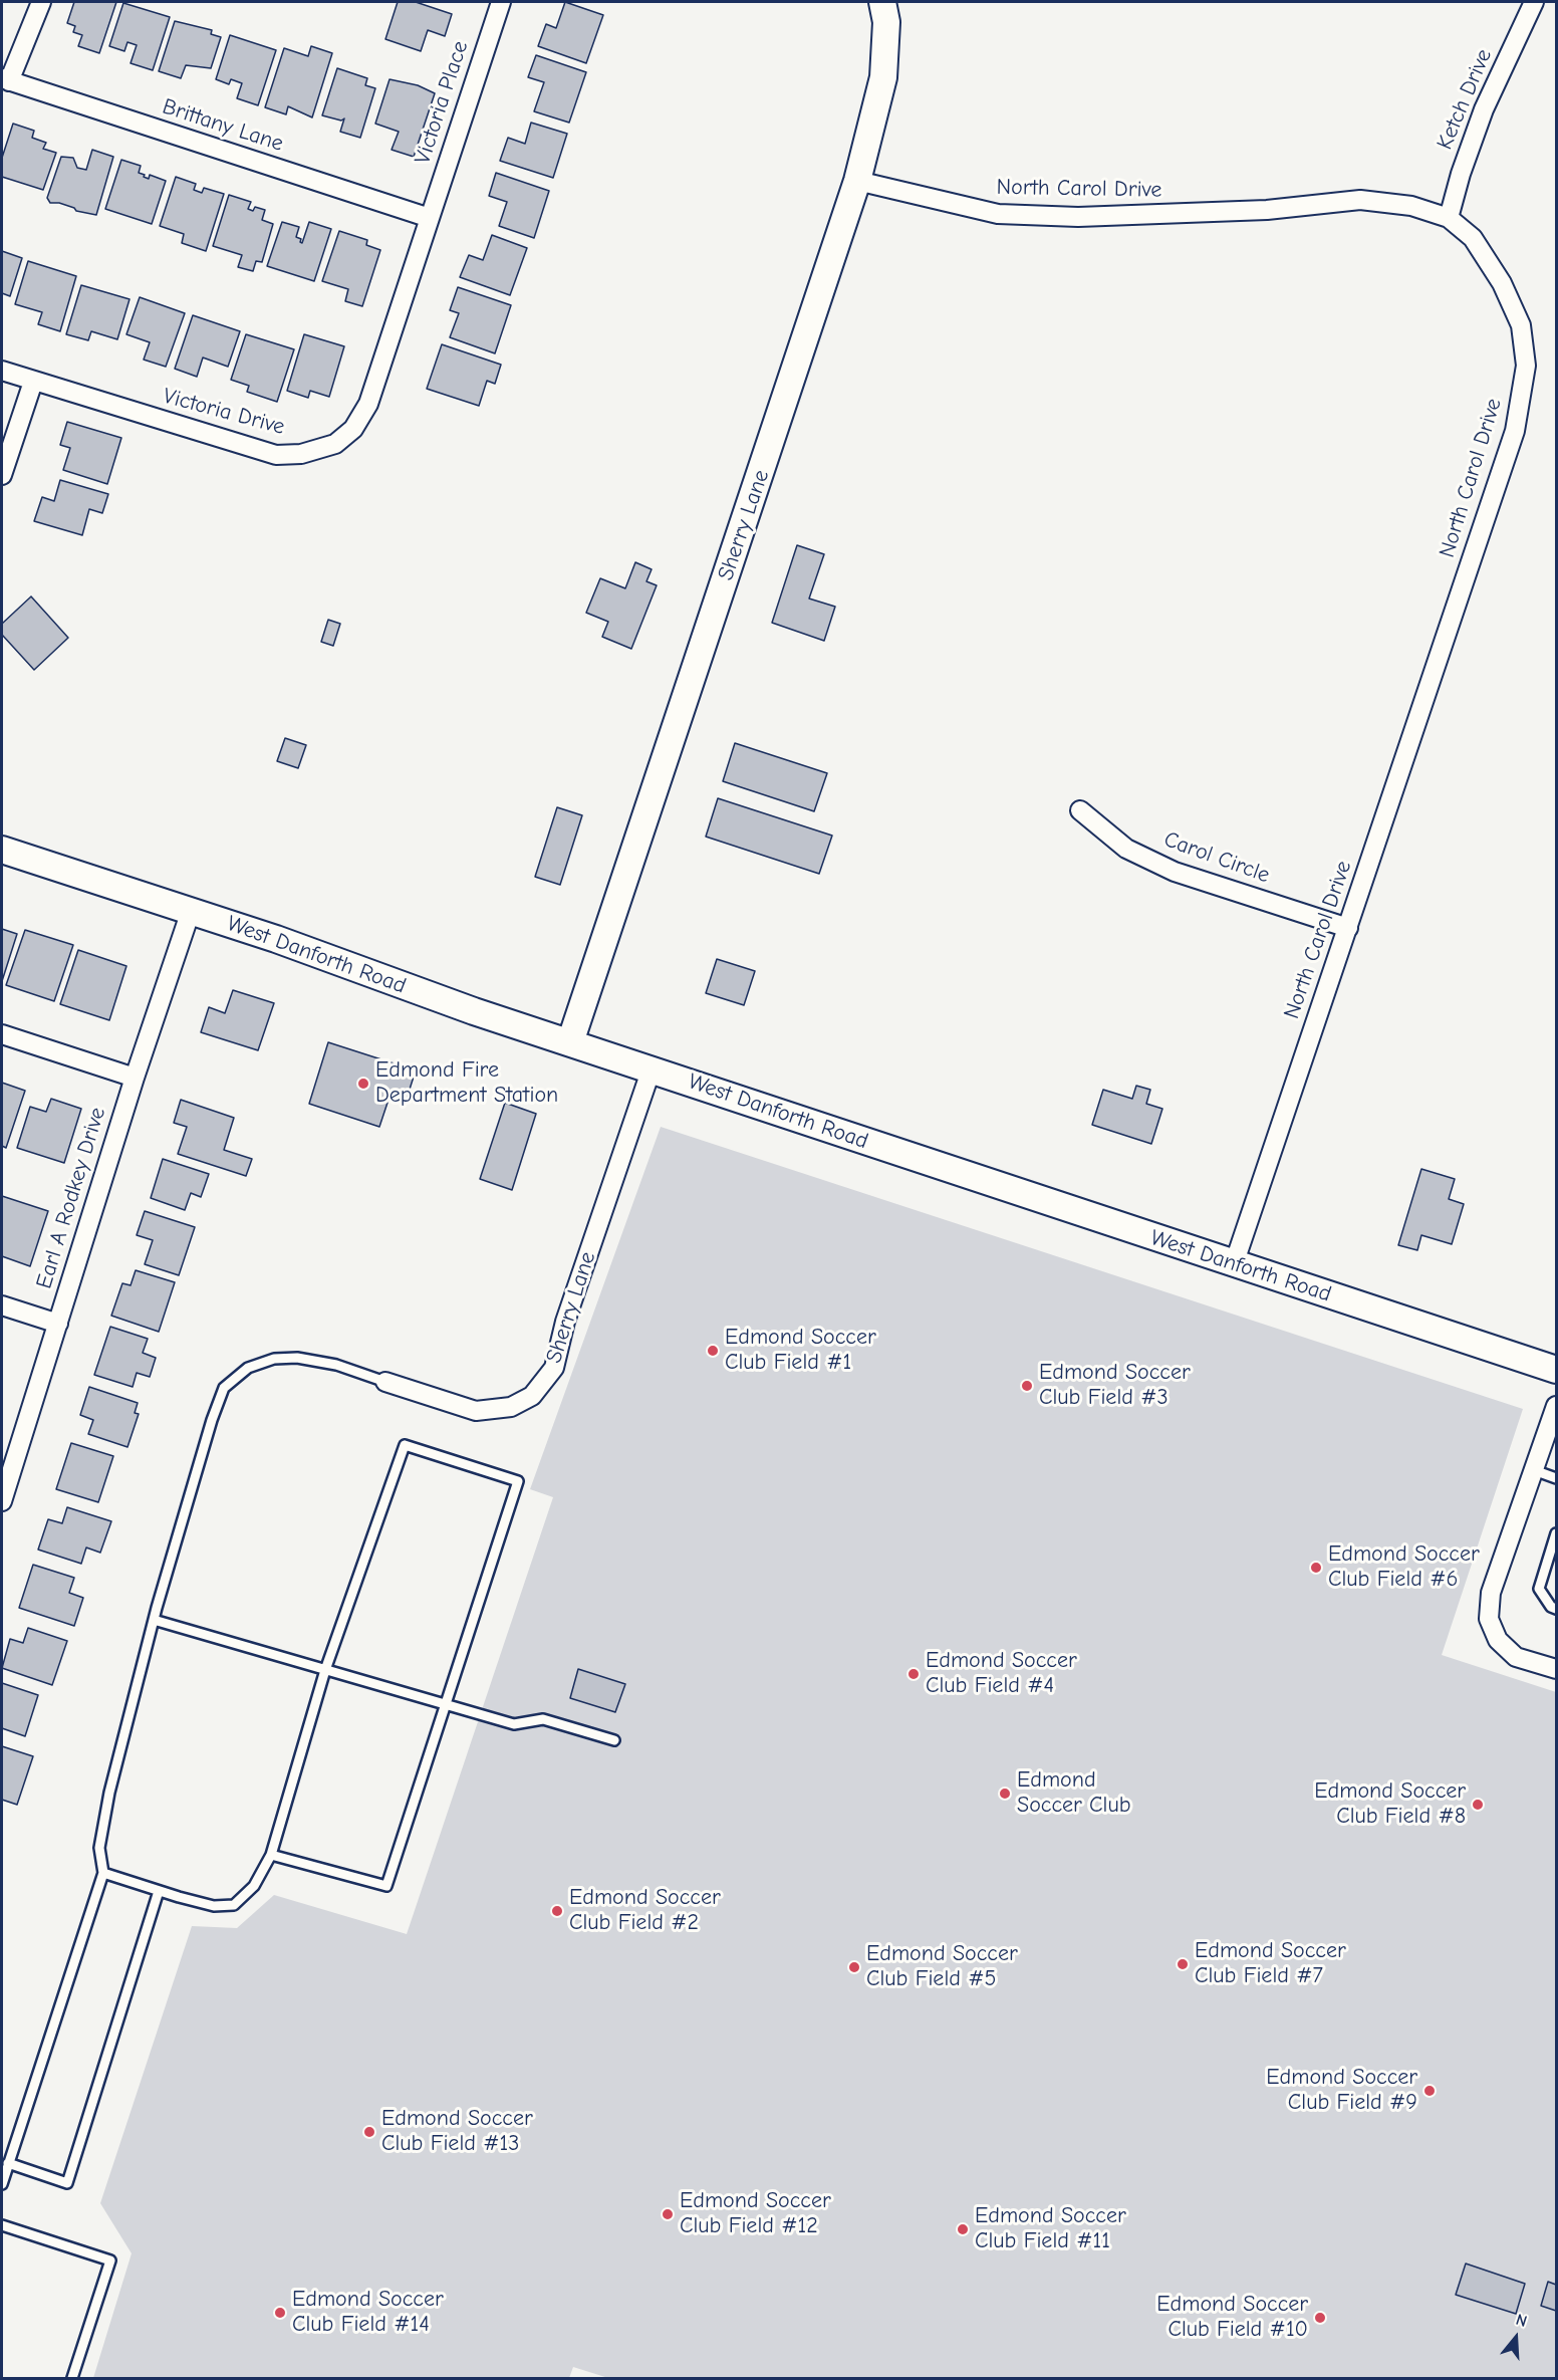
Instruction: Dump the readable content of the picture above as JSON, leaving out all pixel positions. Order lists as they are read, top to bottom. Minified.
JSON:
{"streets":{"main road":["Sherry Lane","West Danforth Road"],"street":["Ketch Drive","Victoria Place","Brittany Lane","North Carol Drive","Victoria Drive","Carol Circle","Earl A Rodkey Drive"]},"crossings":[["Ketch Drive","North Carol Drive"],["Victoria Place","Brittany Lane"],["Victoria Place","Victoria Drive"],["Brittany Lane","Victoria Drive"],["North Carol Drive","Sherry Lane"],["North Carol Drive","Carol Circle"],["North Carol Drive","West Danforth Road"],["Sherry Lane","West Danforth Road"],["West Danforth Road","Earl A Rodkey Drive"]],"places":["Edmond Fire Department Station","Edmond Soccer Club Field #1","Edmond Soccer Club Field #3","Edmond Soccer Club Field #6","Edmond Soccer Club Field #4","Edmond Soccer Club","Edmond Soccer Club Field #8","Edmond Soccer Club Field #2","Edmond Soccer Club Field #7","Edmond Soccer Club Field #5","Edmond Soccer Club Field #9","Edmond Soccer Club Field #13","Edmond Soccer Club Field #12","Edmond Soccer Club Field #11","Edmond Soccer Club Field #14","Edmond Soccer Club Field #10"],"north":"top"}
